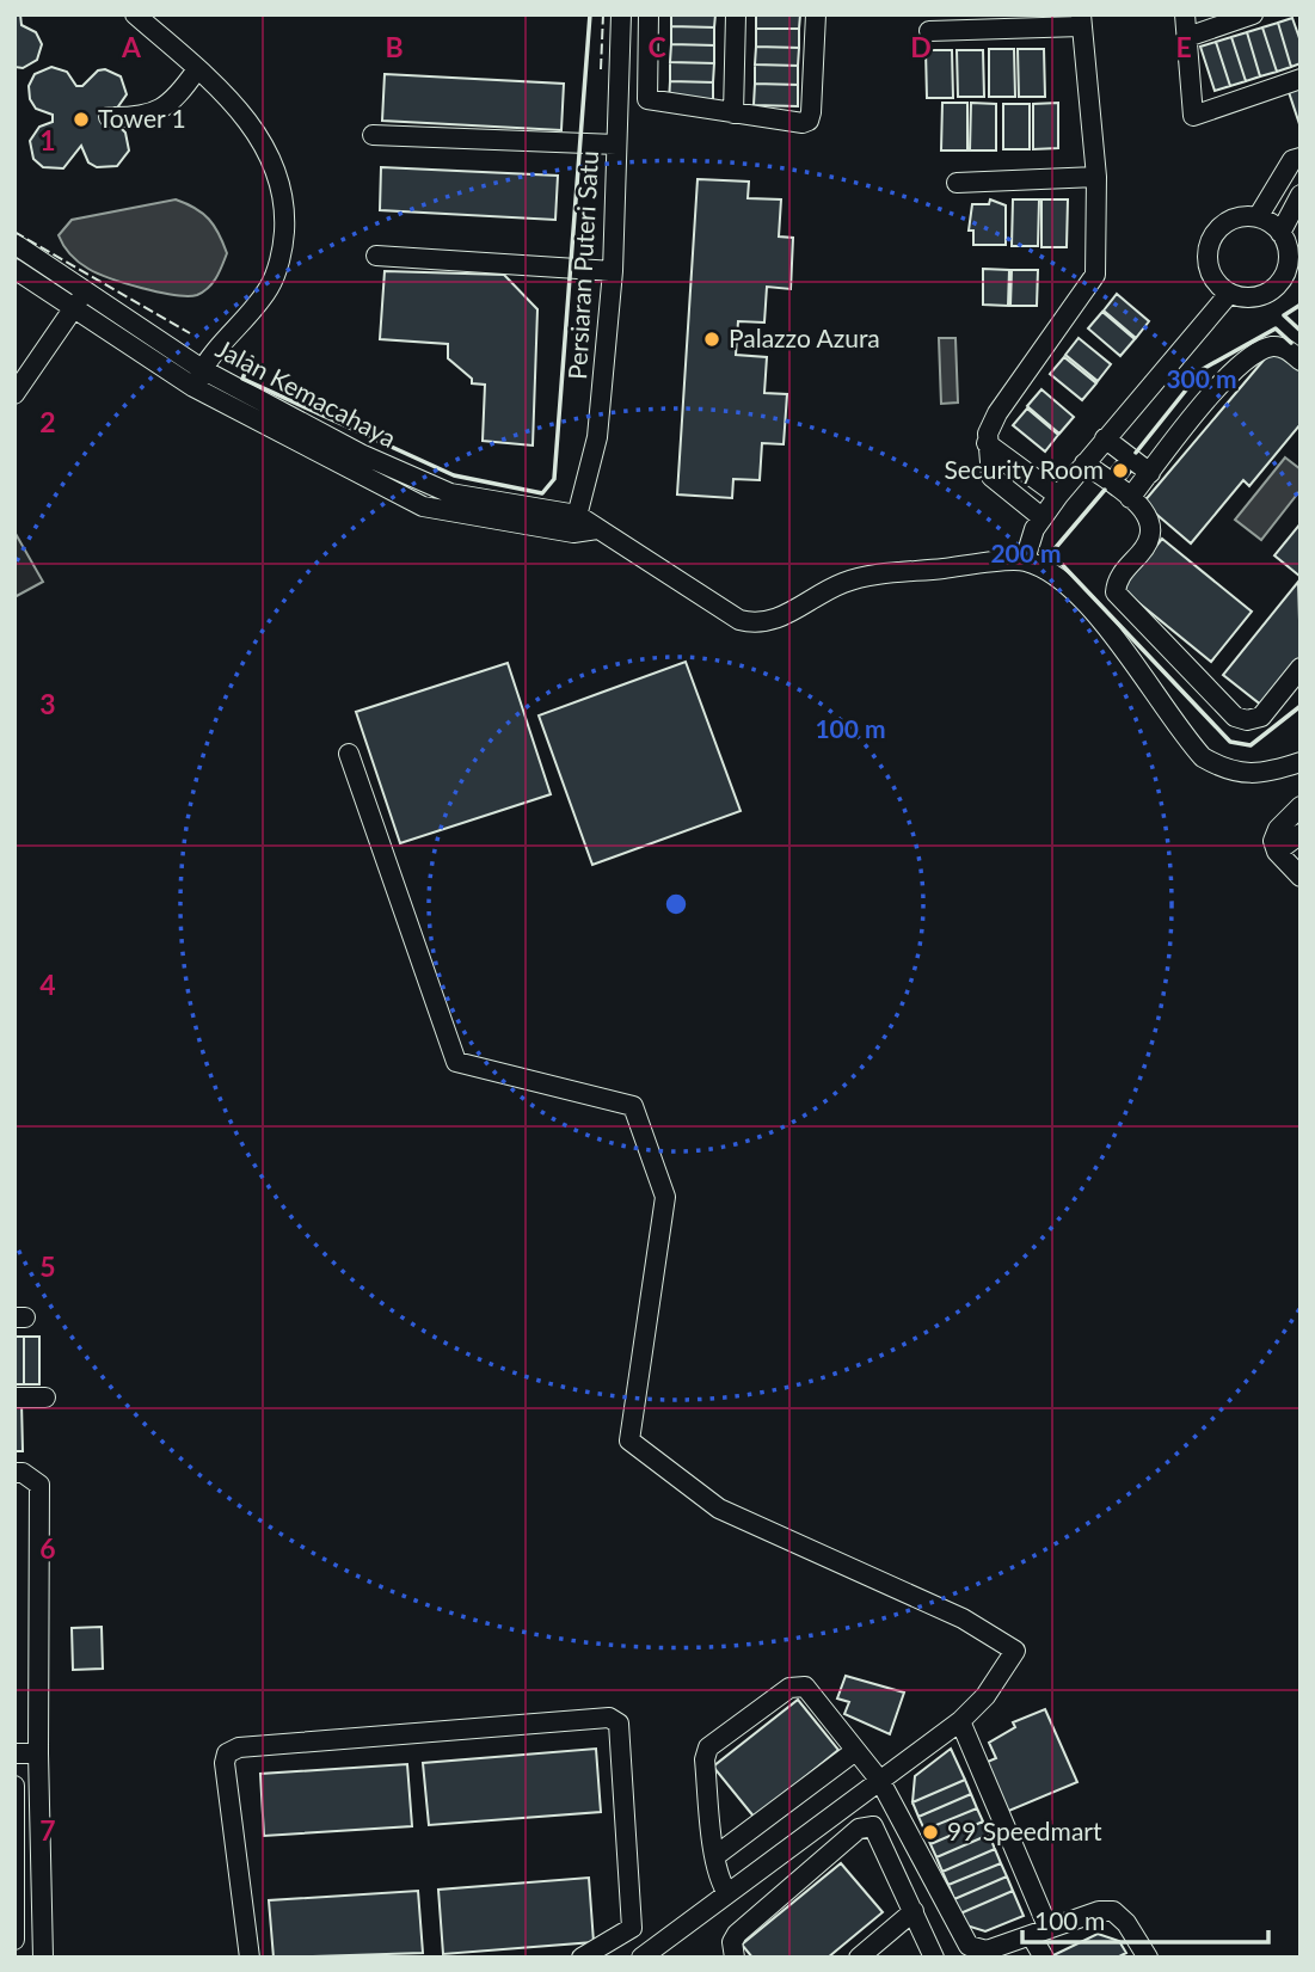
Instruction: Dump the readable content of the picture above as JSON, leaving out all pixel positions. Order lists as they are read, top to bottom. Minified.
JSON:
{"streets":{"street":["Persiaran Puteri Satu","Jalan Kemacahaya"]},"crossings":[["Persiaran Puteri Satu","Jalan Kemacahaya"]],"places":["Tower 1","Palazzo Azura","Security Room","99 Speedmart"],"scale_bar":"100 m","grid":{"columns":["A","B","C","D","E"],"rows":["1","2","3","4","5","6","7"]},"rings":["300 m","200 m","100 m"]}
